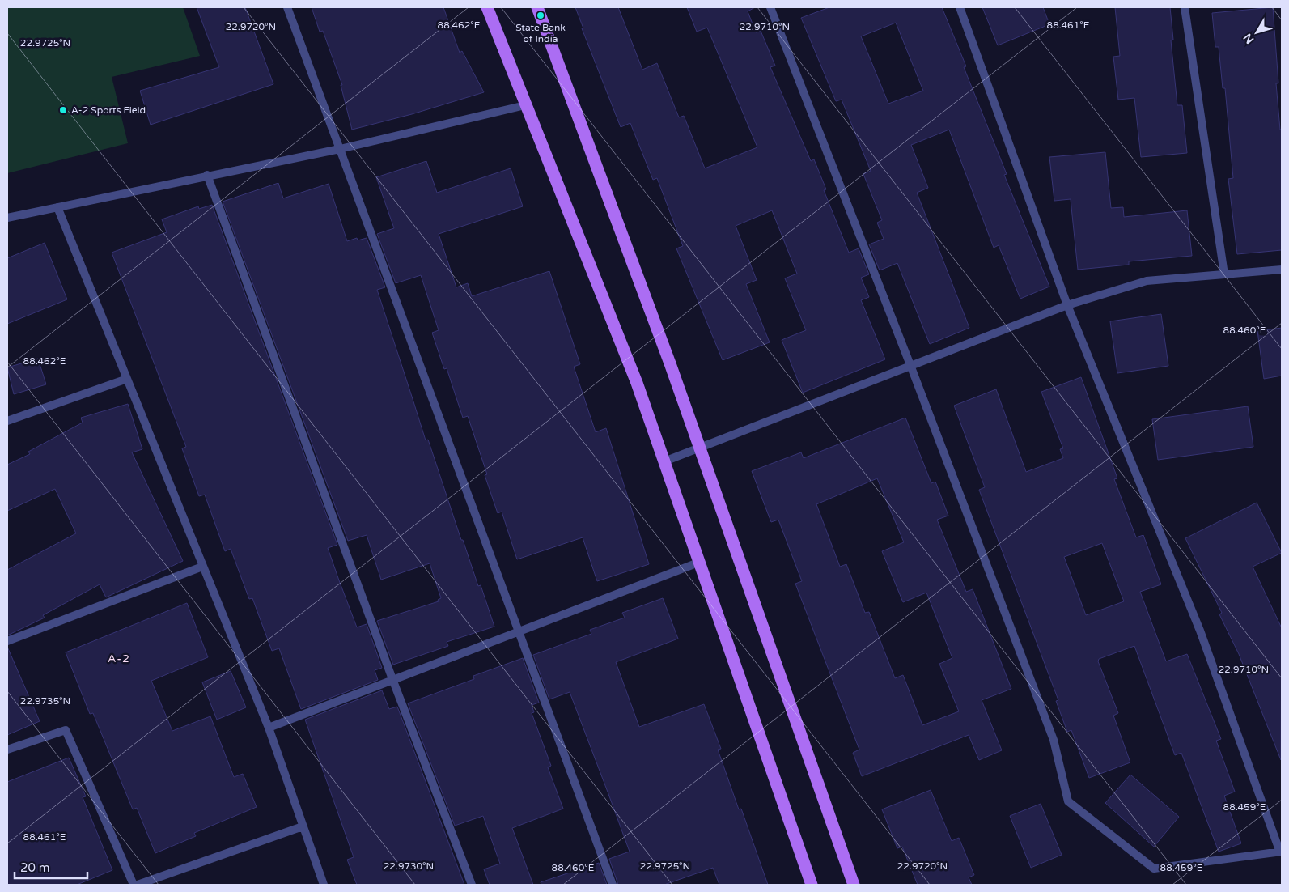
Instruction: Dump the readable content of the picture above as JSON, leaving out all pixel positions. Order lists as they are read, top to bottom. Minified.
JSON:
{"districts":["A-2"],"places":["State Bank of India","A-2 Sports Field"],"scale_bar":"20 m","north":"bottom left","coordinates":["88.462°E","88.461°E","22.9720°N","22.9710°N","22.9725°N","88.460°E","22.9735°N","88.459°E","22.9730°N"]}
